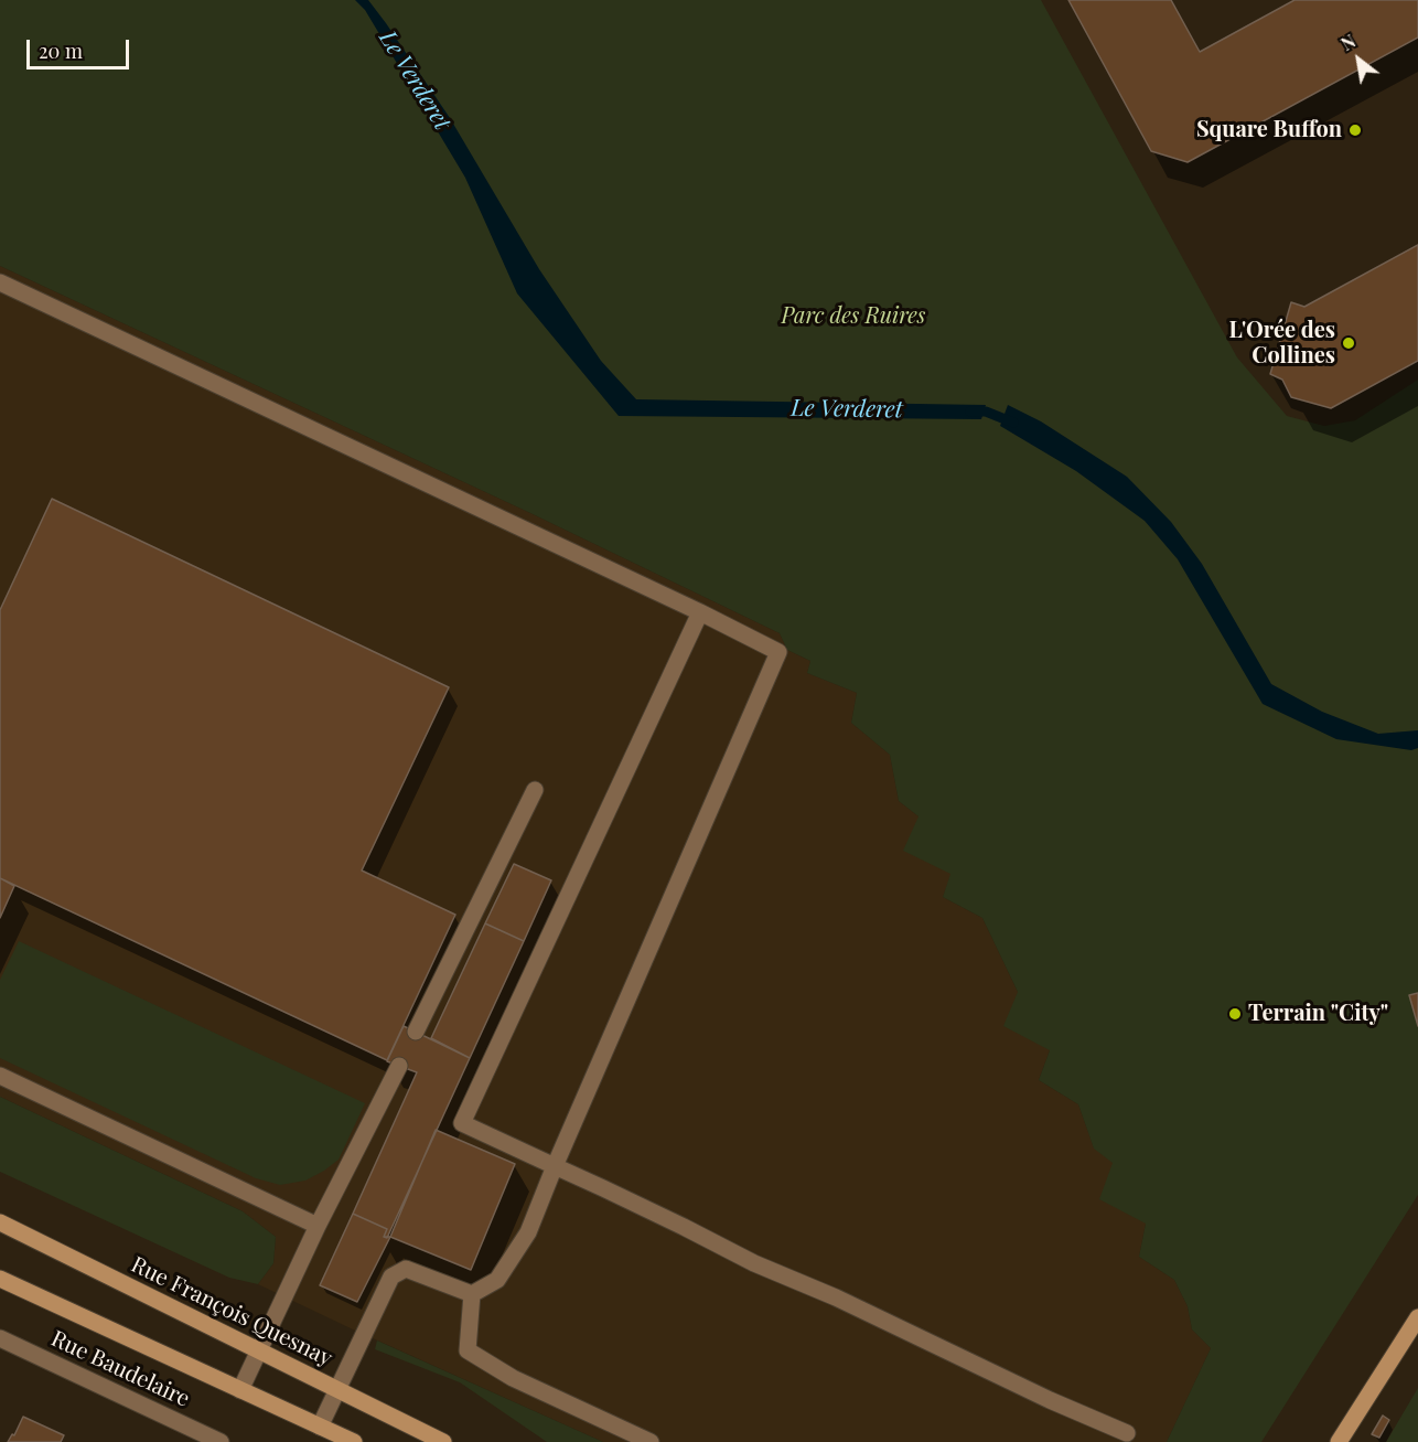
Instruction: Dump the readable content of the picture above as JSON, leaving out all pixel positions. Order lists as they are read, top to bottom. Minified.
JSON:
{"streets":{"street":["Rue François Quesnay","Rue Baudelaire"]},"water":["Le Verderet"],"parks":["Parc des Ruires"],"places":["Square Buffon","L'Orée des Collines","Terrain \"City\""],"scale_bar":"20 m","north":"top left"}
